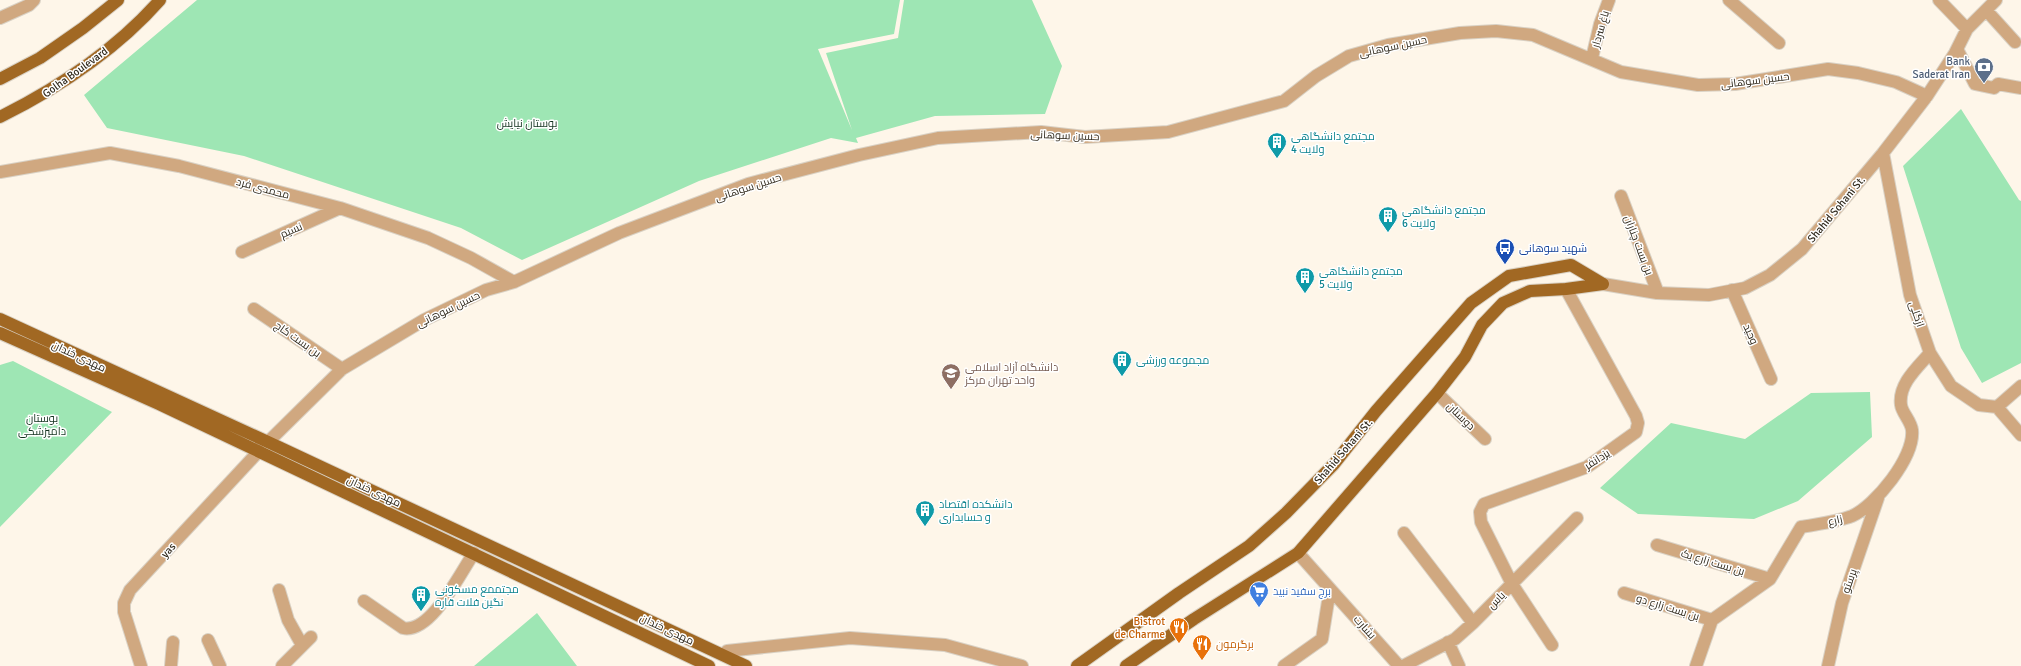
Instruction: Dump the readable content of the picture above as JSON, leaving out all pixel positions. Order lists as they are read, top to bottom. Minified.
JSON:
{"streets":{"main road":["Golha Boulevard","Shahid Sohani St.","مهدی خندان"],"street":["باغ سردار","حسین سوهانی","محمدی فرد","نسیم","بن بست چناران","ازگلی","وحید","بن بست کاج","دوستان","یزدانفر","زارع","yas","بن بست زارع یک","پرستو","یاس","بن بست زارع دو","بشارت"]},"crossings":[["باغ سردار","حسین سوهانی"],["حسین سوهانی","محمدی فرد"],["حسین سوهانی","Shahid Sohani St."],["حسین سوهانی","بن بست کاج"],["حسین سوهانی","مهدی خندان"],["محمدی فرد","نسیم"],["Shahid Sohani St.","بن بست چناران"],["Shahid Sohani St.","ازگلی"],["Shahid Sohani St.","وحید"],["Shahid Sohani St.","دوستان"],["Shahid Sohani St.","یزدانفر"],["Shahid Sohani St.","بشارت"],["ازگلی","زارع"],["مهدی خندان","yas"],["یزدانفر","یاس"],["زارع","بن بست زارع یک"],["زارع","پرستو"],["زارع","بن بست زارع دو"]],"parks":["بوستان نیایش","بوستان دامپزشکی"],"places":{"bank":["Bank Saderat Iran"],"building":["مجتمع دانشگاهی ولایت 4","مجتمع دانشگاهی ولایت 6","مجتمع دانشگاهی ولایت 5","مجموعه ورزشی","دانشکده اقتصاد و حسابداری","مجتممع مسکونی نگین فلات قاره"],"bus stop":["شهید سوهانی"],"school or university":["دانشگاه آزاد اسلامی واحد تهران مرکز"],"supermarket":["برج سفید نبید"],"restaurant":["Bistrot de Charme","برگرمون"]}}
